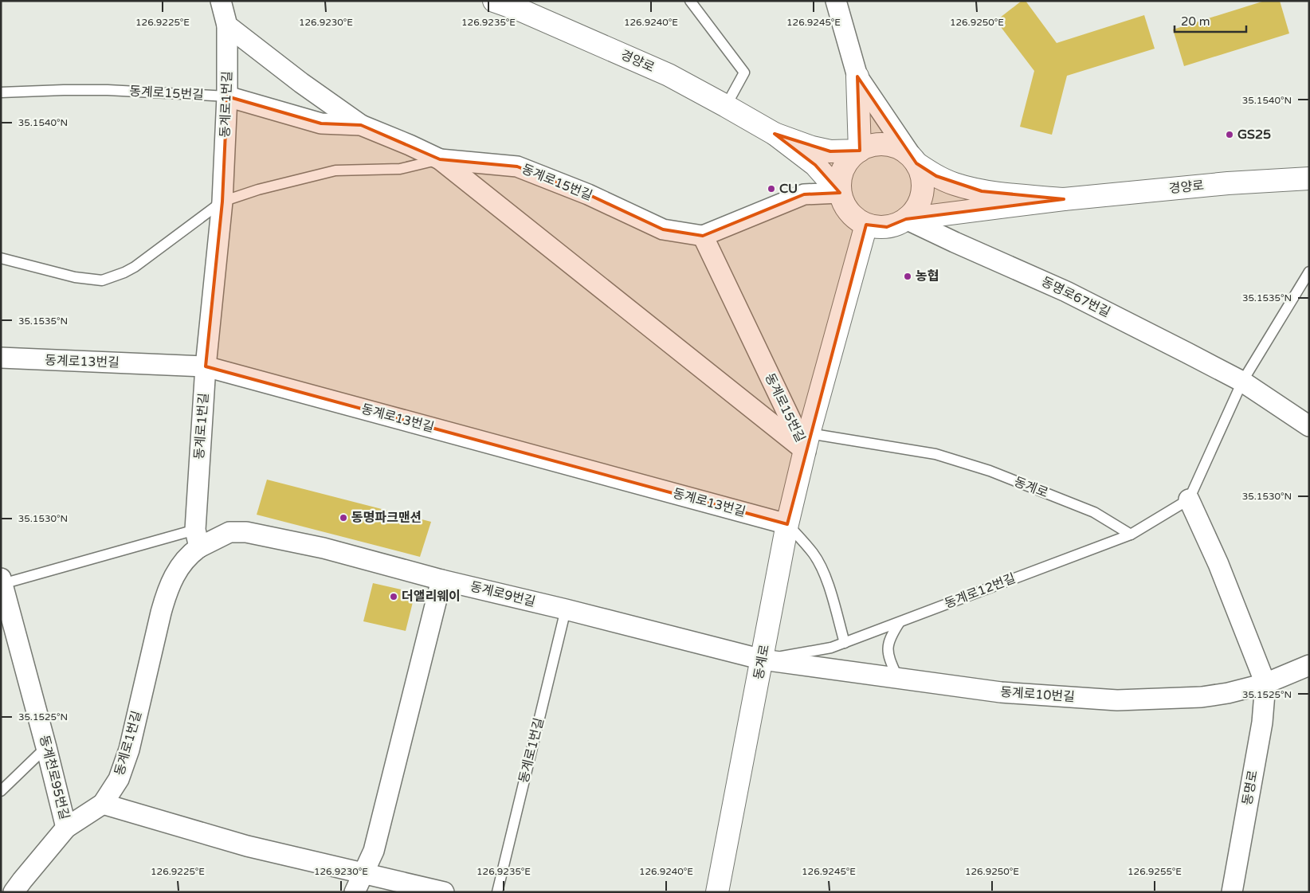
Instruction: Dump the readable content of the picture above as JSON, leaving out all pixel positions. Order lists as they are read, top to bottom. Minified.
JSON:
{"streets":{"street":["경양로","동계로15번길","동계로1번길","동명로67번길","동계로13번길","동계로","동계로9번길","동계로10번길","동계천로95번길","동명로"],"lane":["동계로12번길"]},"crossings":[["경양로","동명로67번길"],["경양로","동계로"],["동계로15번길","동계로1번길"],["동계로15번길","동계로"],["동계로1번길","동계로13번길"],["동계로1번길","동계로9번길"],["동계로1번길","동계천로95번길"],["동명로67번길","동계로"],["동계로13번길","동계로"],["동계로","동계로12번길"],["동계로","동계로9번길"],["동계로","동계로10번길"],["동계로12번길","동계로9번길"],["동계로12번길","동계로10번길"],["동계로9번길","동계로10번길"],["동계로10번길","동명로"]],"places":["GS25","CU","농협","동명파크맨션","더앨리웨이"],"scale_bar":"20 m","coordinates":["126.9225°E","126.9230°E","126.9235°E","126.9240°E","126.9245°E","126.9250°E","35.1540°N","35.1535°N","35.1530°N","35.1525°N","126.9255°E"]}
